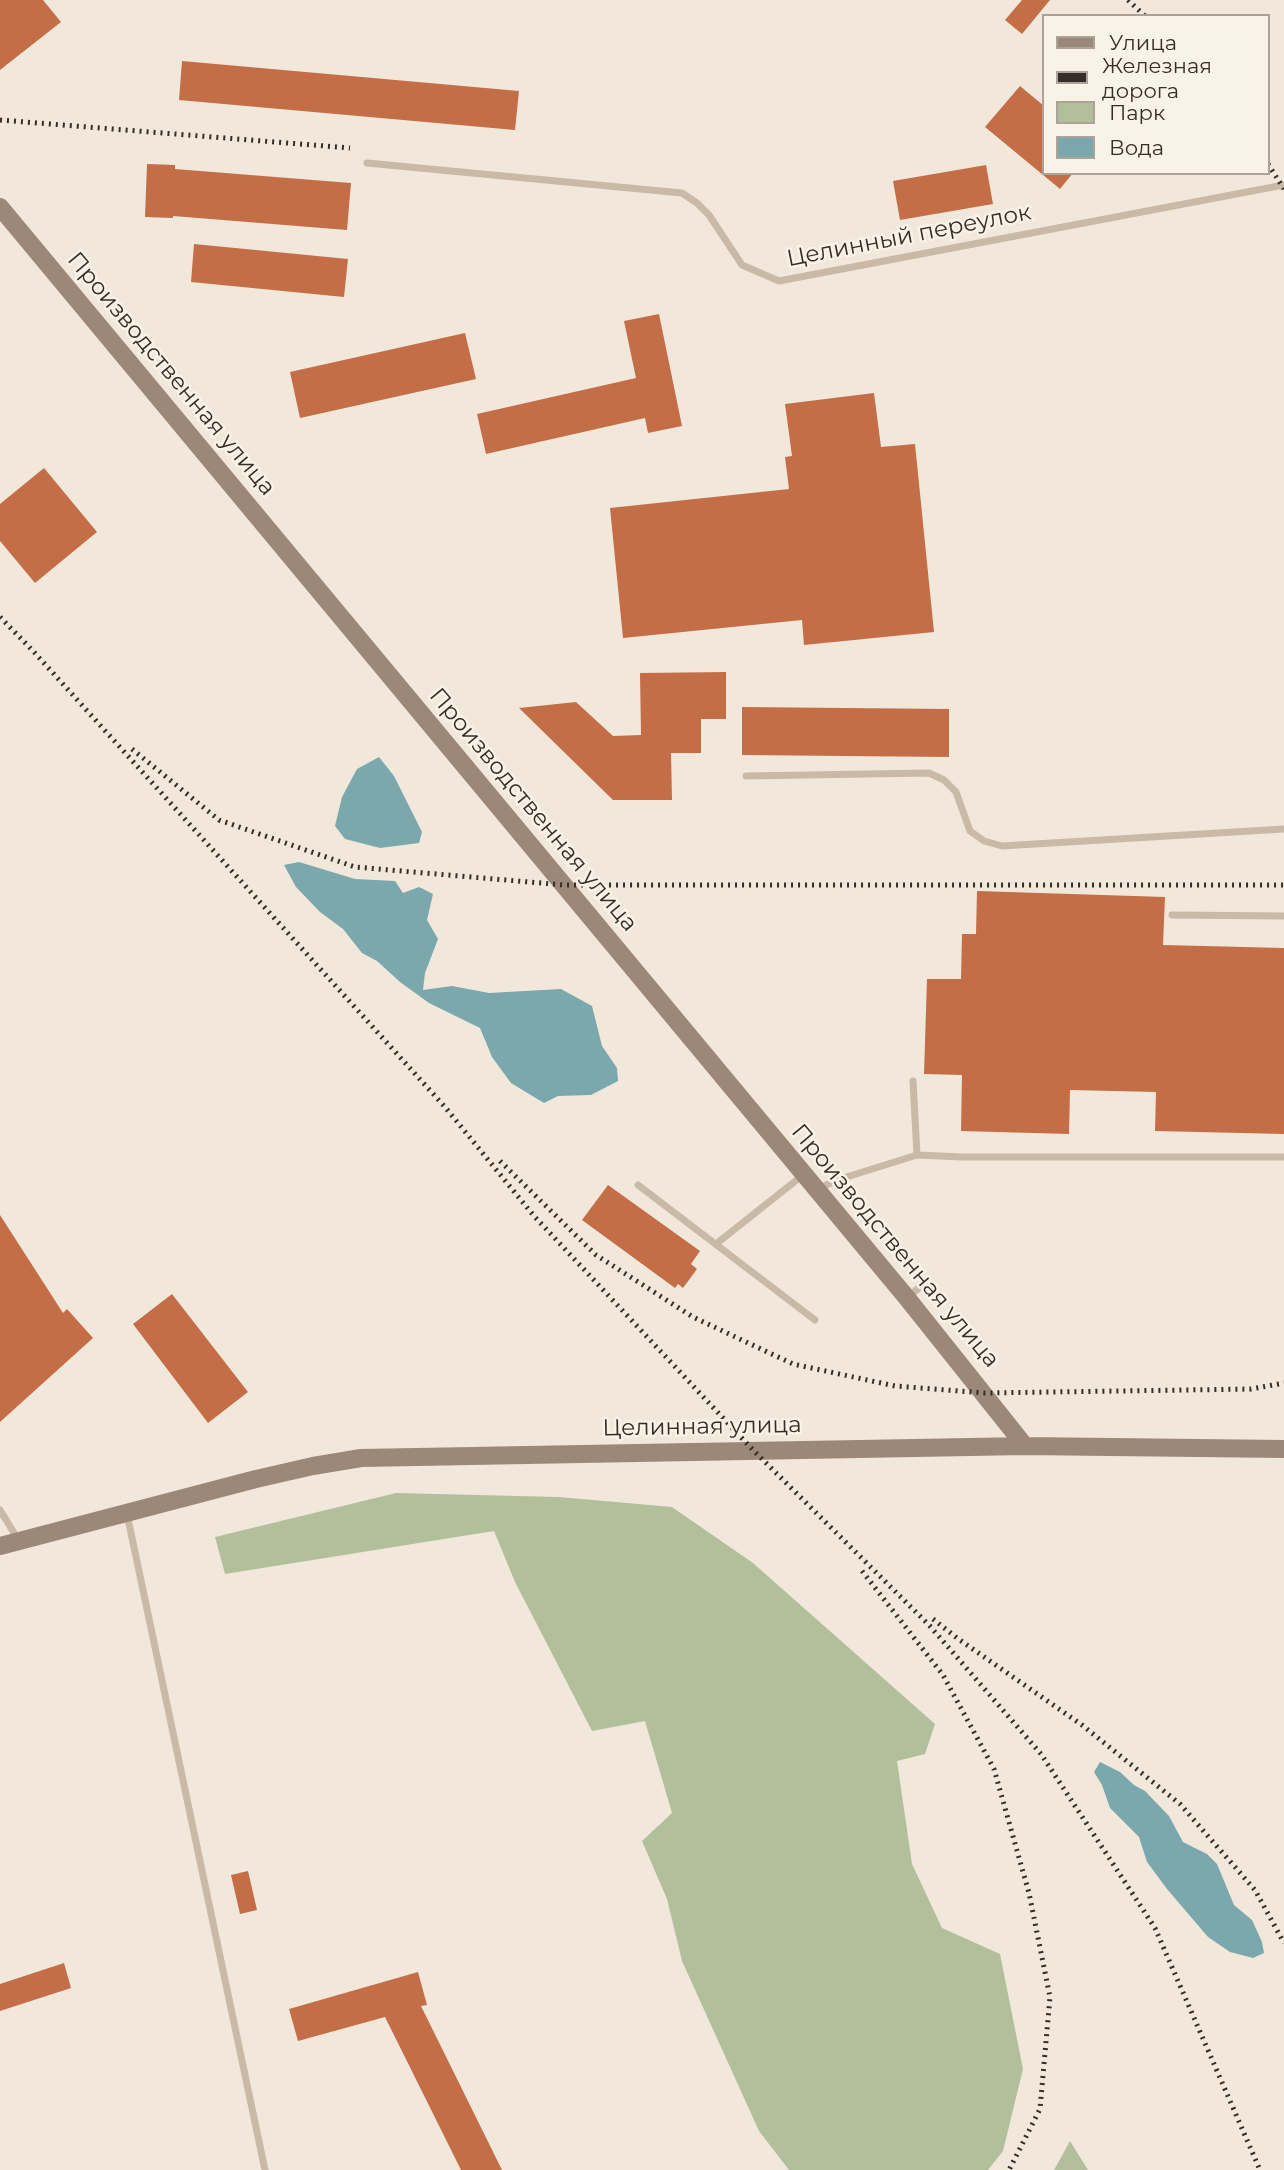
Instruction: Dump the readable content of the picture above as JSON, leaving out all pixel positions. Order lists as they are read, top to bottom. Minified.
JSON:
{"streets":{"street":["Производственная улица","Целинная улица"],"lane":["Целинный переулок"]},"crossings":[["Производственная улица","Целинная улица"]],"legend":["Улица","Железная дорога","Парк","Вода"]}
